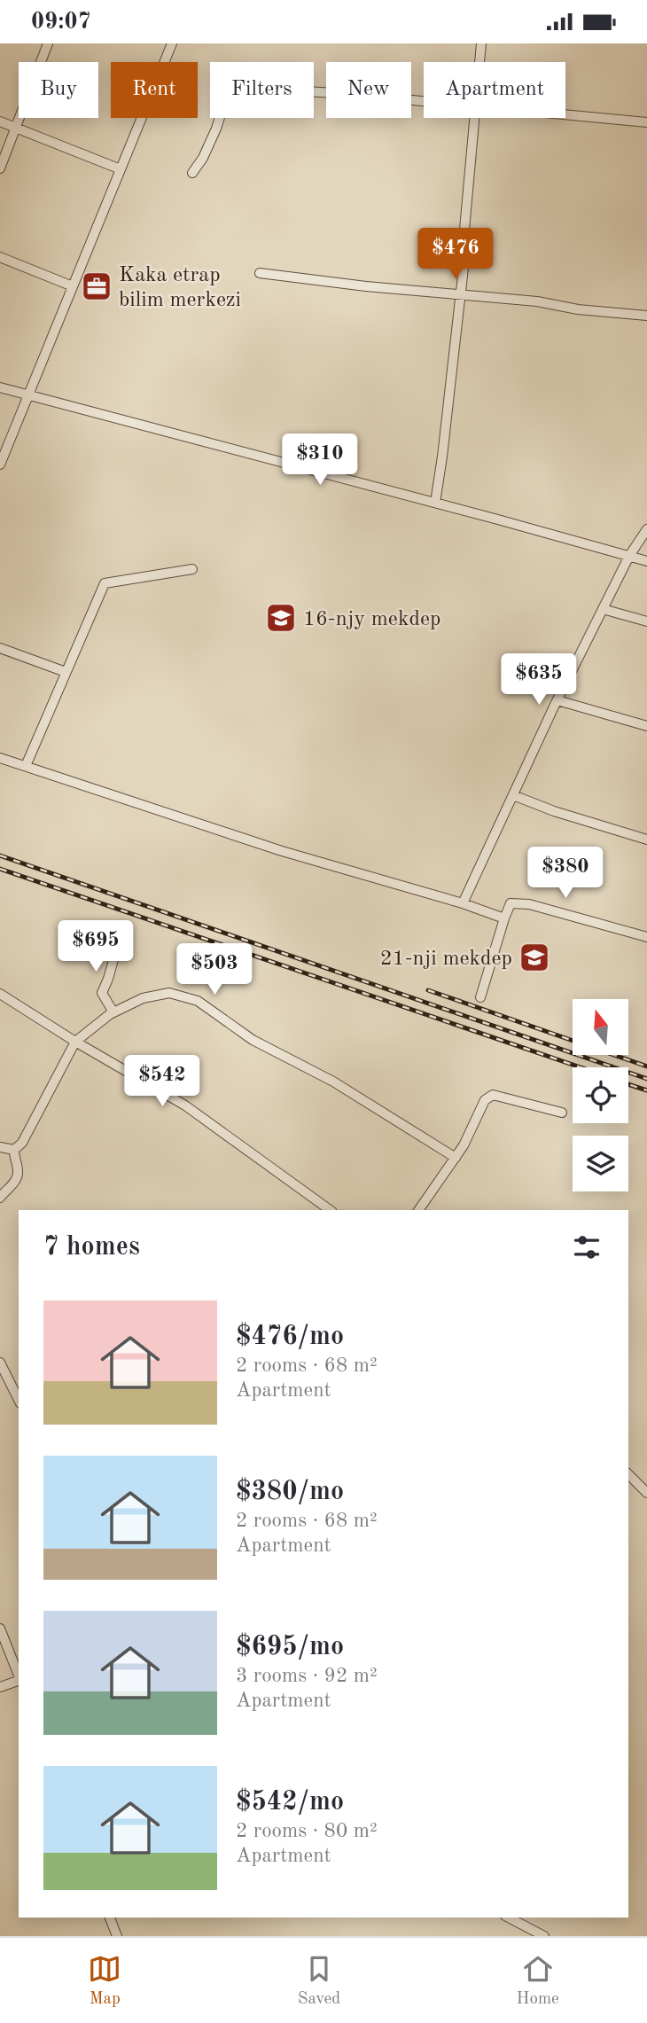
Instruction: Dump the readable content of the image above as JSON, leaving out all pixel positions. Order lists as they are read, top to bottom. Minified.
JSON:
{"places":{"office":["Kaka etrap bilim merkezi"],"school or university":["16-njy mekdep","21-nji mekdep"]},"north":"top","page":{"status":"09:07","chip":["Buy","Rent","Filters","New","Apartment"],"price":["$476","$310","$635","$380","$695","$503","$542"],"heading":"7 homes","list":[{"name":"$476/mo","note":"2 rooms · 68 m² · Apartment"},{"name":"$380/mo","note":"2 rooms · 68 m² · Apartment"},{"name":"$695/mo","note":"3 rooms · 92 m² · Apartment"},{"name":"$542/mo","note":"2 rooms · 80 m² · Apartment"}],"tabs":["Map","Saved","Home"]}}
